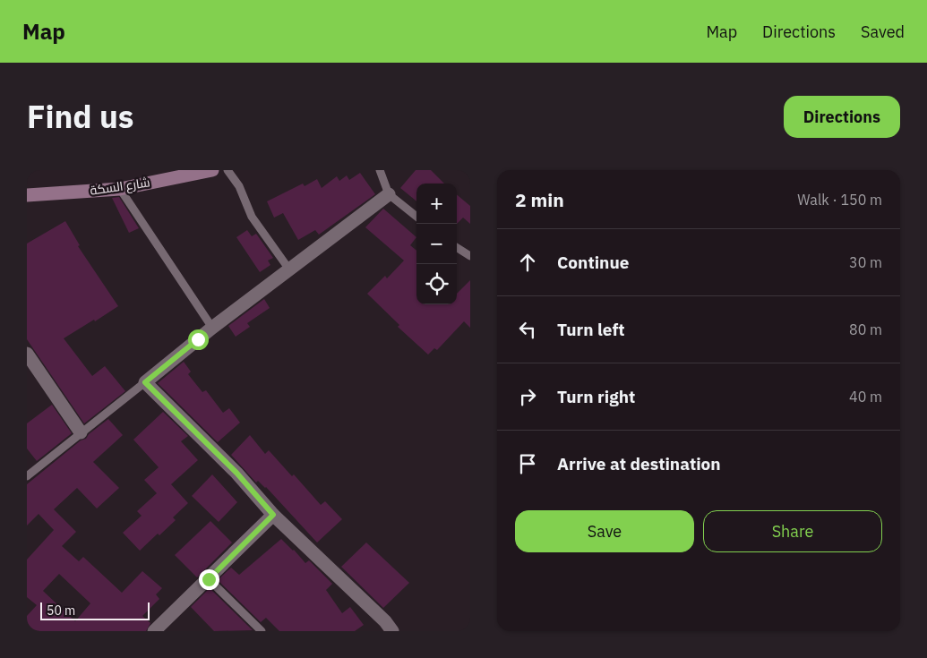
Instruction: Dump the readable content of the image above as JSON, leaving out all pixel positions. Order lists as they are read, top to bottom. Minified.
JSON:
{"streets":{"street":["شارع السكة"]},"scale_bar":"50 m","page":{"header":"Map","nav":["Map","Directions","Saved"],"title":"Find us","buttons":["Directions",["Save","Share"]],"heading":["2 min","Walk · 150 m"],"map_buttons":["+","−"],"list":[["Continue","30 m"],["Turn left","80 m"],["Turn right","40 m"],"Arrive at destination"],"scale":"50 m"}}
